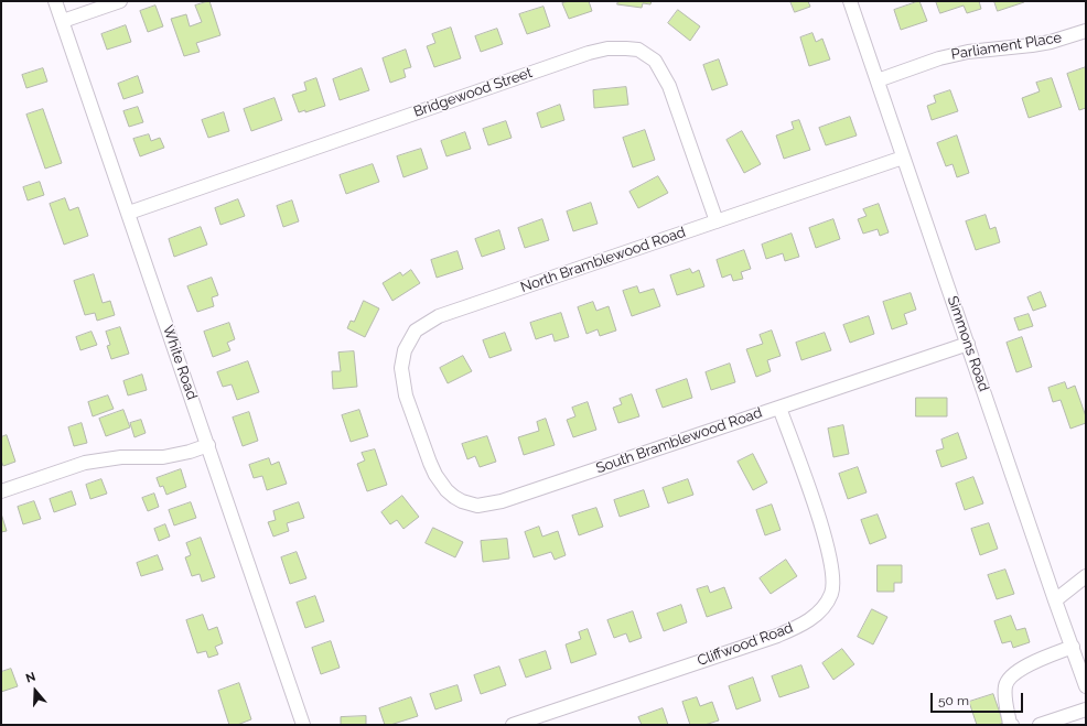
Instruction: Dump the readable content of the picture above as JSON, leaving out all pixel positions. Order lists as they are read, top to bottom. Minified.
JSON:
{"streets":{"street":["Parliament Place","Bridgewood Street","North Bramblewood Road","Simmons Road","White Road","South Bramblewood Road","Cliffwood Road"]},"crossings":[["Parliament Place","Simmons Road"],["Bridgewood Street","North Bramblewood Road"],["Bridgewood Street","White Road"],["North Bramblewood Road","Simmons Road"],["North Bramblewood Road","South Bramblewood Road"],["Simmons Road","South Bramblewood Road"],["South Bramblewood Road","Cliffwood Road"]],"scale_bar":"50 m","north":"top"}
